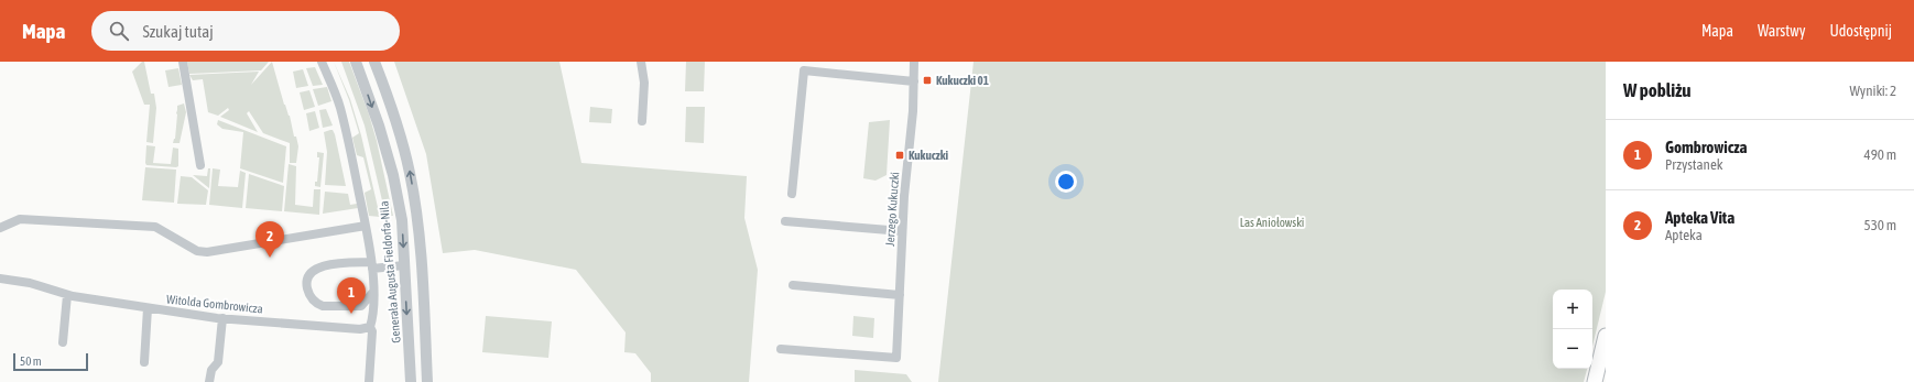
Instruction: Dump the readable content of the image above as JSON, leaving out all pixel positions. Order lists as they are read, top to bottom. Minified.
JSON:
{"streets":{"street":["Jerzego Kukuczki","Generała Augusta Fieldorfa-Nila","Witolda Gombrowicza"]},"parks":["Las Aniołowski"],"places":{"transit":["Kukuczki 01","Kukuczki"]},"scale_bar":"50 m","page":{"header":"Mapa","search":"Szukaj tutaj","nav":["Mapa","Warstwy","Udostępnij"],"heading":["W pobliżu","Wyniki: 2"],"list":[{"mark":"1","name":"Gombrowicza","note":"Przystanek","value":"490 m"},{"mark":"2","name":"Apteka Vita","note":"Apteka","value":"530 m"}],"pins":["2","1"],"map_buttons":["+","−"],"scale":"50 m"}}
